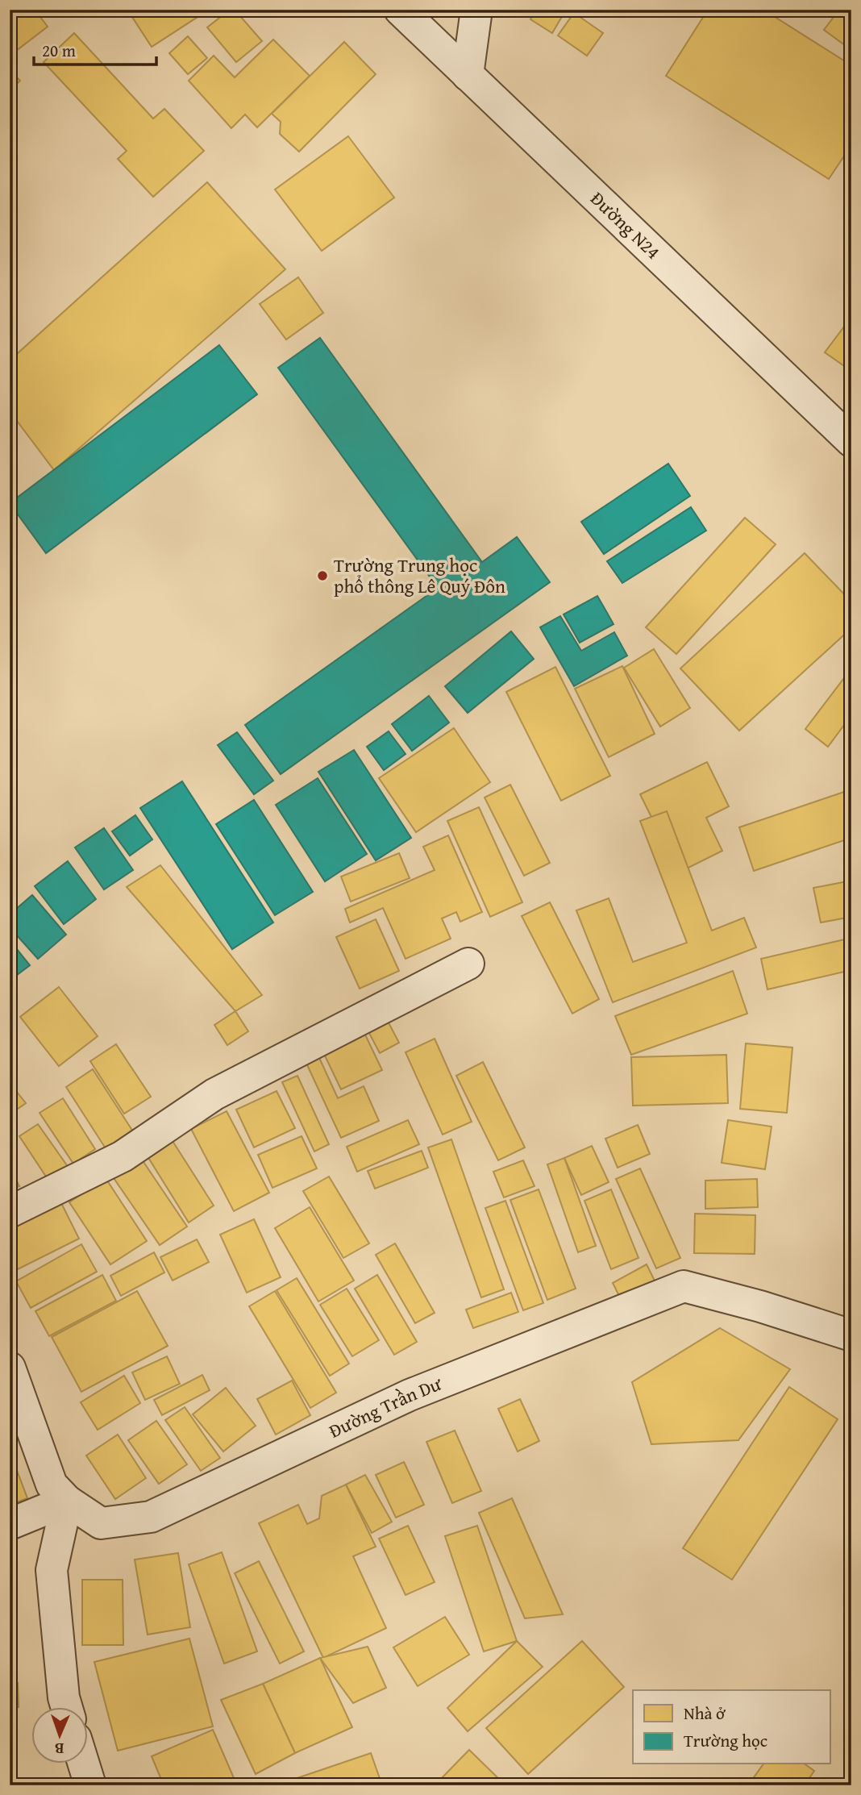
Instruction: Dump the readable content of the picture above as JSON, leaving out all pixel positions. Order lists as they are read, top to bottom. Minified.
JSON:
{"streets":{"street":["Đường N24","Đường Trần Dư"]},"places":["Trường Trung học phổ thông Lê Quý Đôn"],"legend":["Nhà ở","Trường học"],"scale_bar":"20 m","north":"bottom"}
